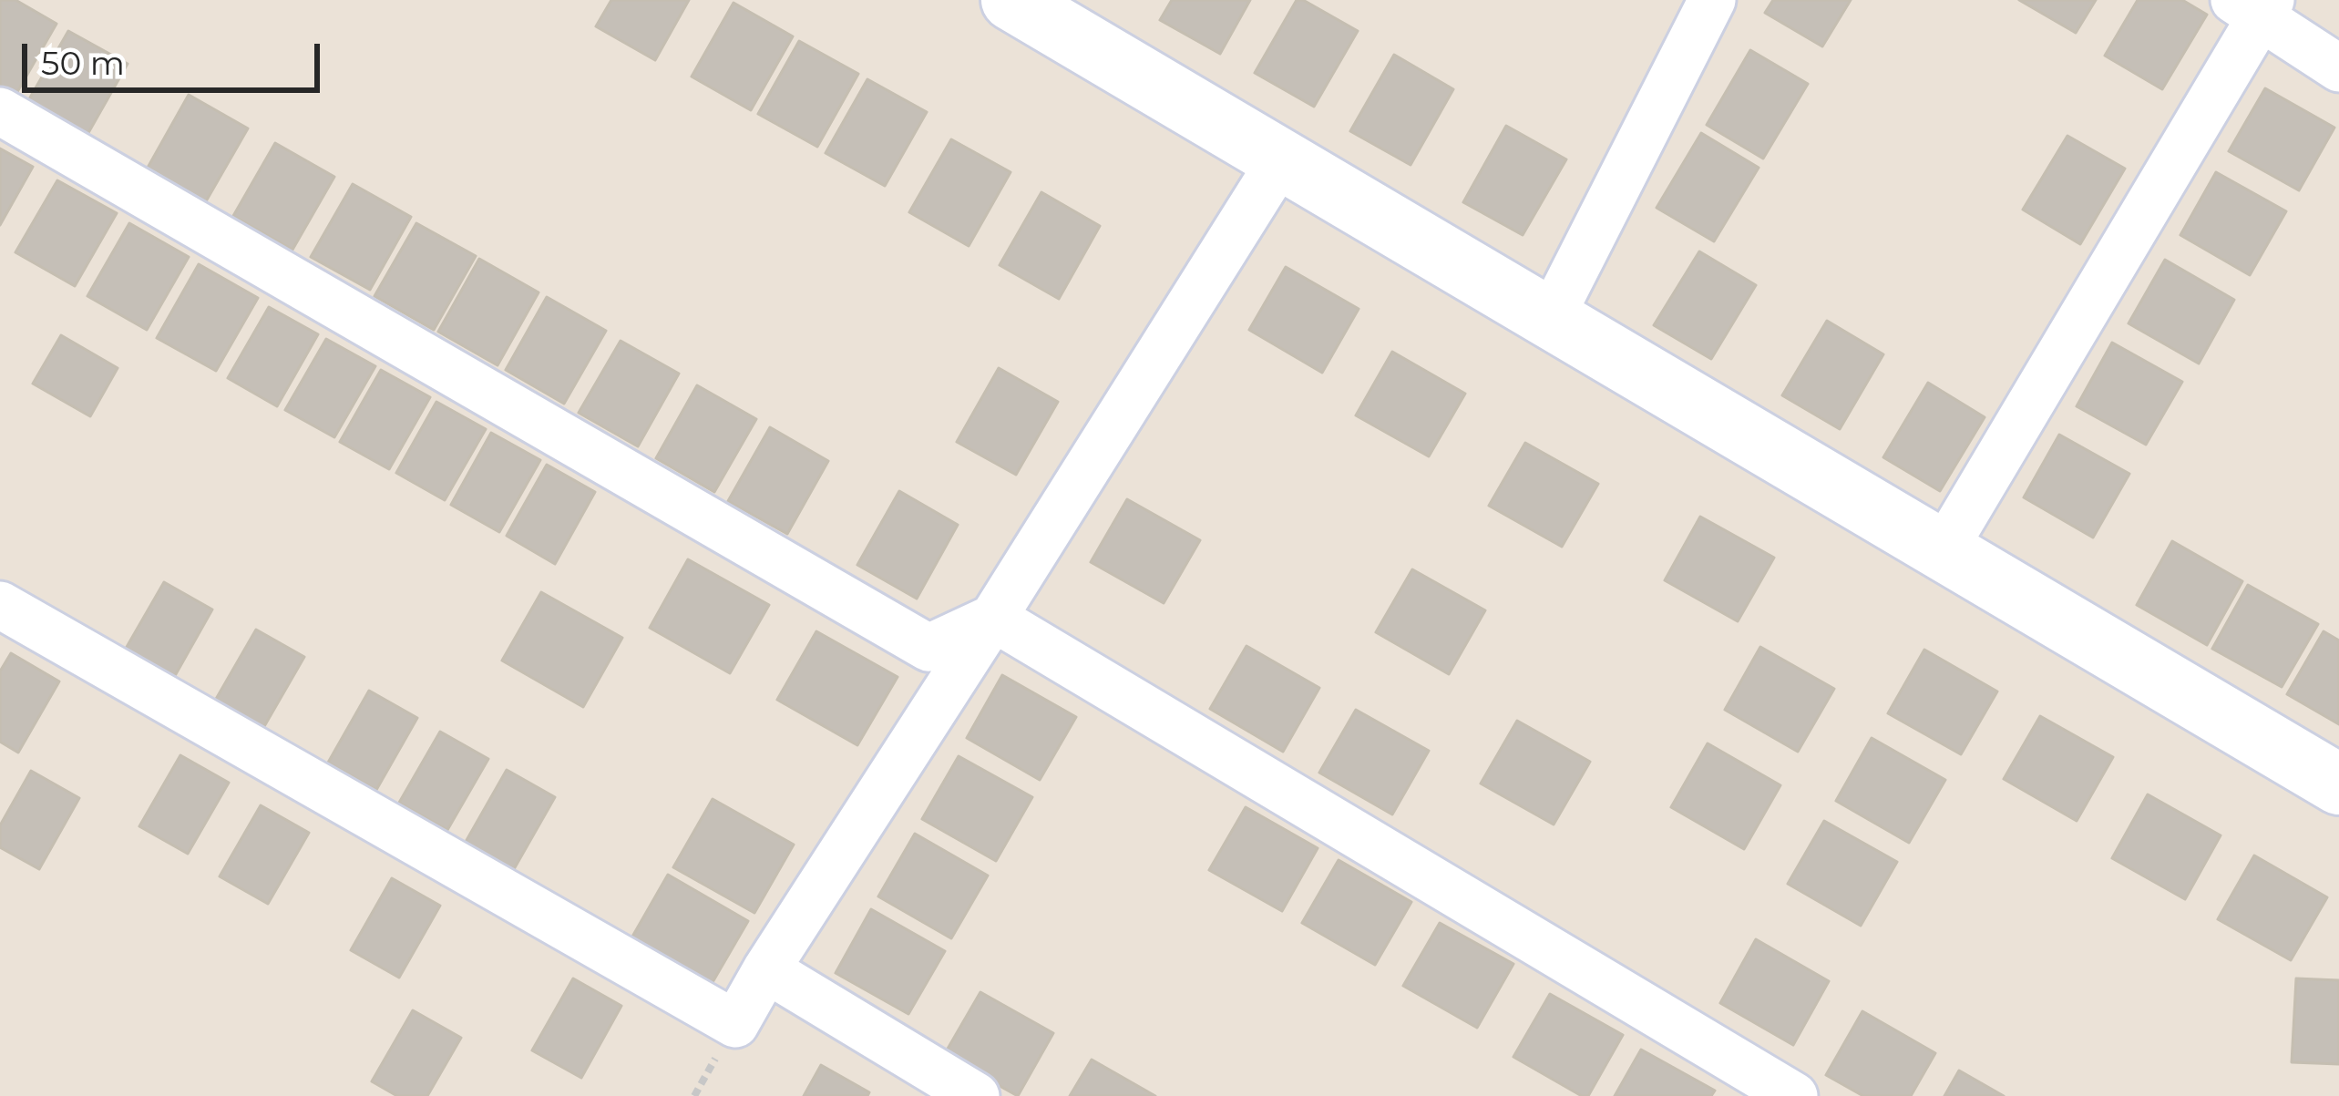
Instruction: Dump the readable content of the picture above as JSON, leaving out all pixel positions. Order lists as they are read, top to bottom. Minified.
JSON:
{"scale_bar":"50 m"}
